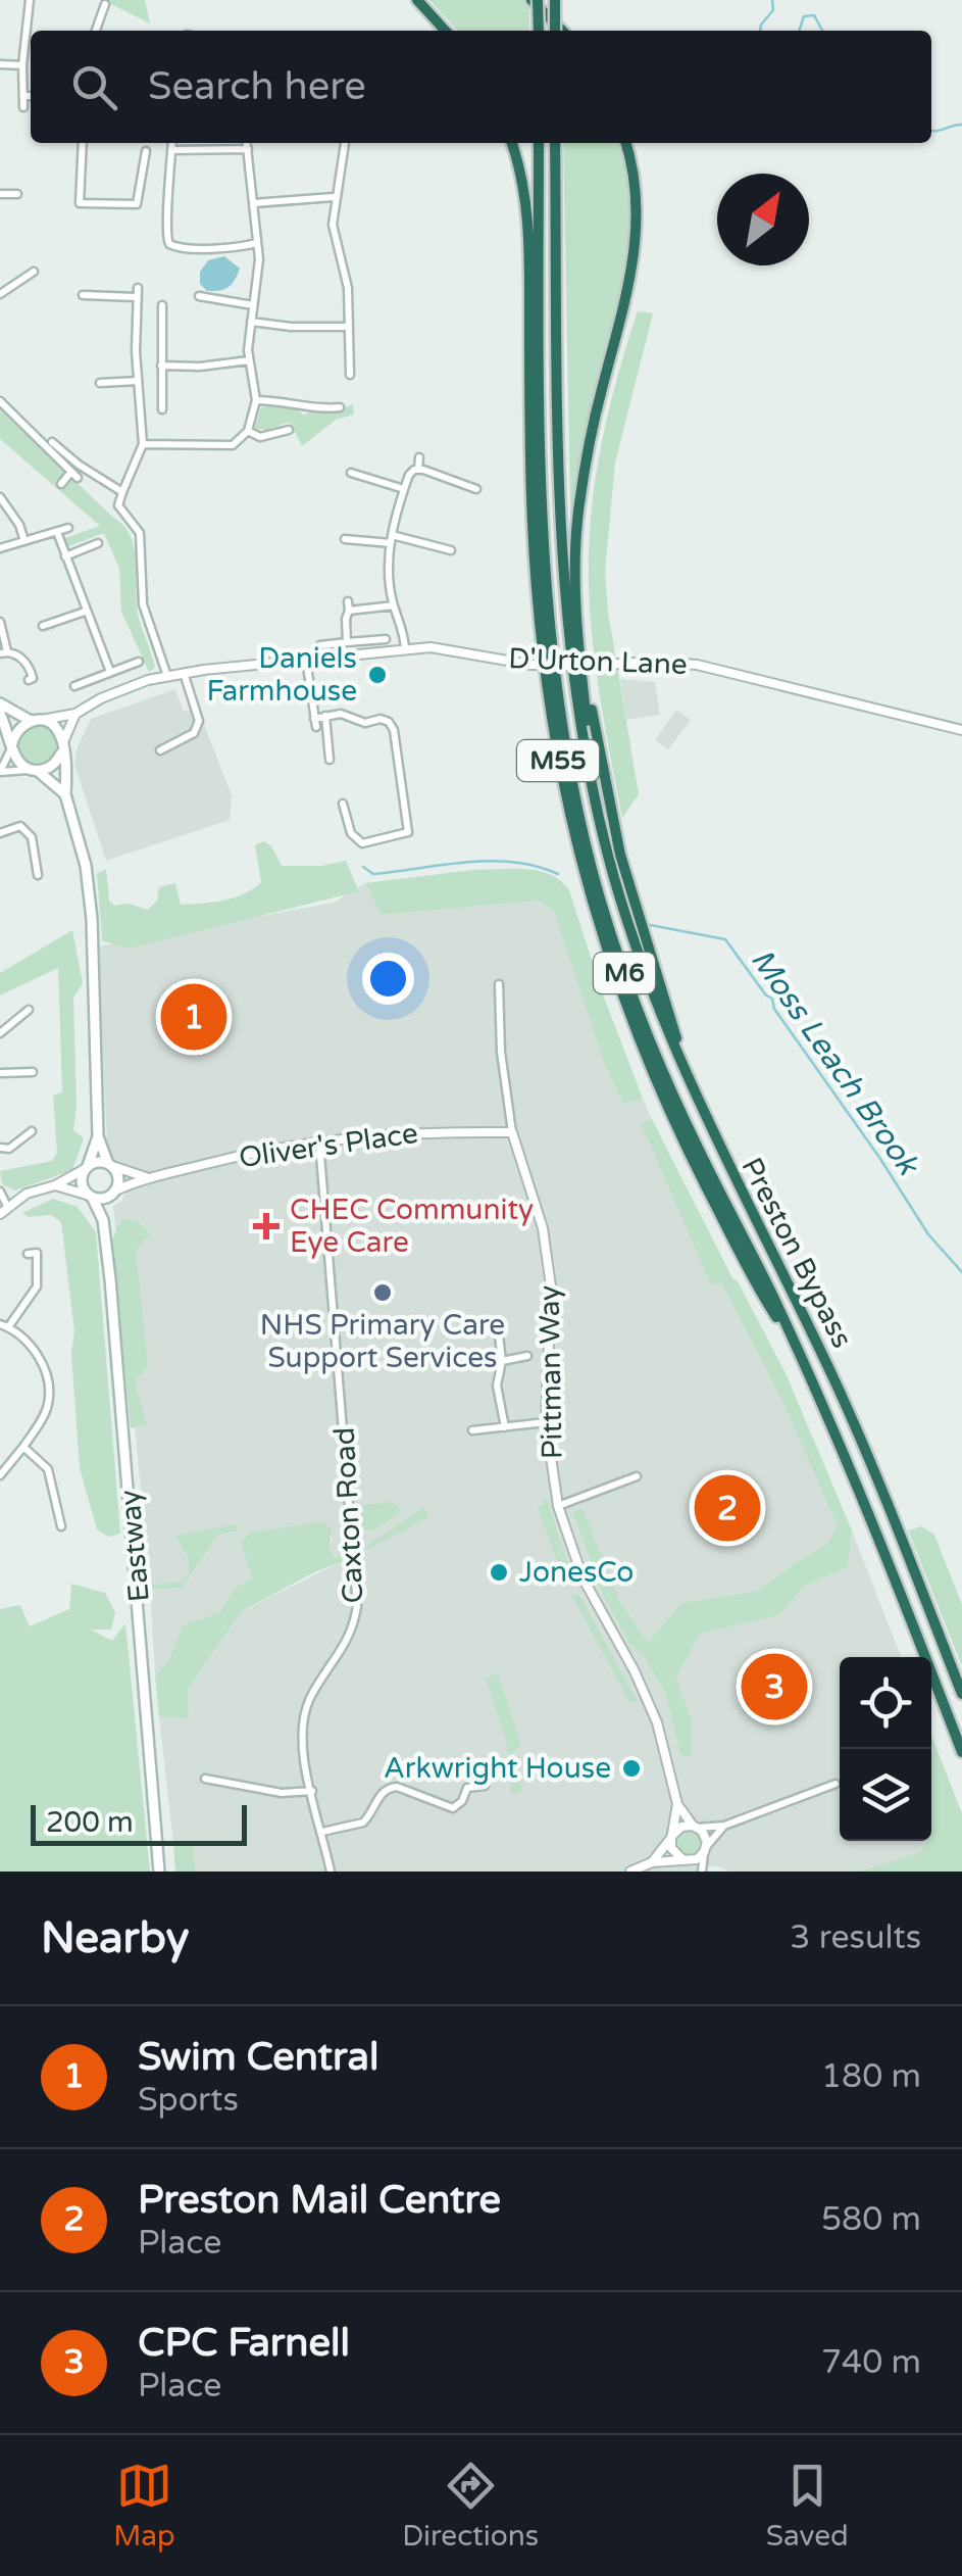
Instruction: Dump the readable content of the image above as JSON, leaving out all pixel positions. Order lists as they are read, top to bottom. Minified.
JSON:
{"streets":{"highway":["M55","M6","Preston Bypass"],"main road":["Eastway"],"street":["D'Urton Lane","Oliver's Place","Pittman Way","Caxton Road"]},"crossings":[["M55","M6"],["M55","Preston Bypass"],["M6","Preston Bypass"],["Oliver's Place","Pittman Way"],["Oliver's Place","Caxton Road"],["Oliver's Place","Eastway"]],"water":["Moss Leach Brook"],"places":{"other":["Daniels Farmhouse","NHS Primary Care Support Services","JonesCo","Arkwright House"],"health":["CHEC Community Eye Care"]},"scale_bar":"200 m","north":"top right","page":{"search":"Search here","pins":["1","2","3"],"scale":"200 m","heading":["Nearby","3 results"],"list":[{"mark":"1","name":"Swim Central","note":"Sports","value":"180 m"},{"mark":"2","name":"Preston Mail Centre","note":"Place","value":"580 m"},{"mark":"3","name":"CPC Farnell","note":"Place","value":"740 m"}],"nav":["Map","Directions","Saved"]}}
